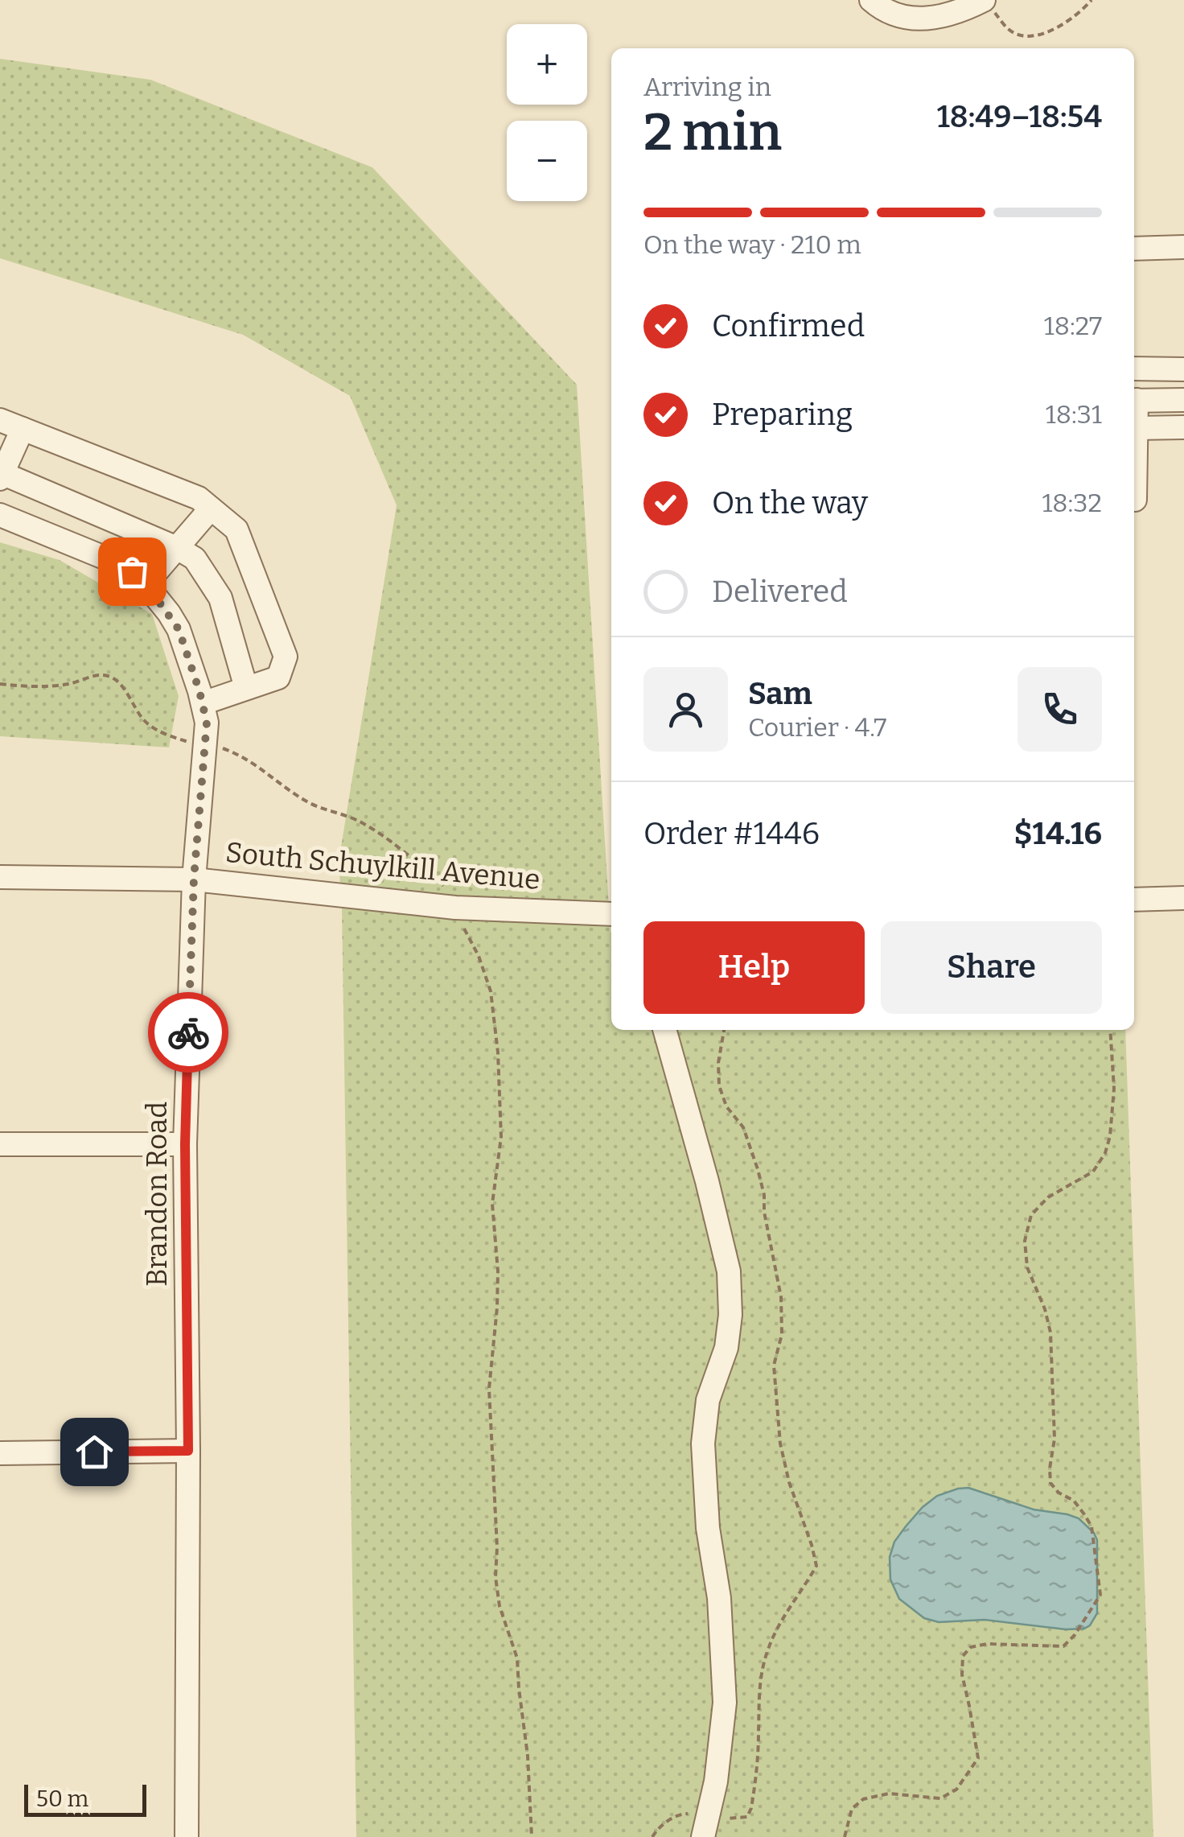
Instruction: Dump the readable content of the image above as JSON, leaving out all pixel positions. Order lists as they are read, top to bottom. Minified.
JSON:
{"streets":{"street":["South Schuylkill Avenue","Brandon Road"]},"crossings":[["South Schuylkill Avenue","Brandon Road"]],"scale_bar":"50 m","page":{"map_buttons":["+","−"],"heading":["2 min","Arriving in","18:49–18:54"],"panel":["Sam","Courier · 4.7","Order #1446","$14.16"],"bar":"On the way · 210 m","list":[["Confirmed","18:27"],["Preparing","18:31"],["On the way","18:32"],"Delivered"],"buttons":["Help","Share"],"scale":"50 m"}}
